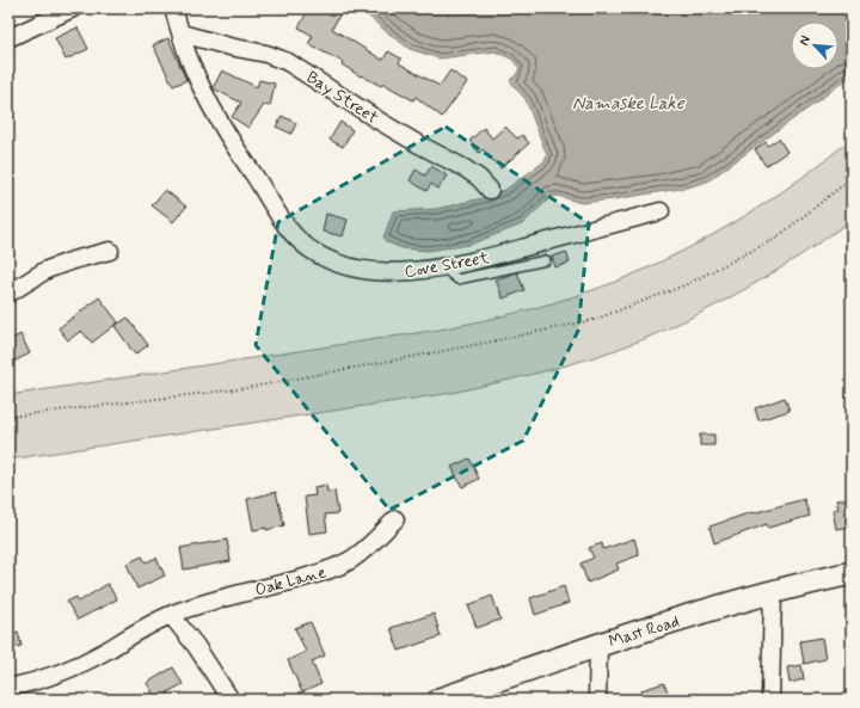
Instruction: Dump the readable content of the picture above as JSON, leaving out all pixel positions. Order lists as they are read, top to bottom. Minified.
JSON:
{"streets":{"main road":["Mast Road"],"street":["Bay Street","Cove Street","Oak Lane"]},"crossings":[["Bay Street","Cove Street"]],"water":["Namaske Lake"],"north":"top left"}
